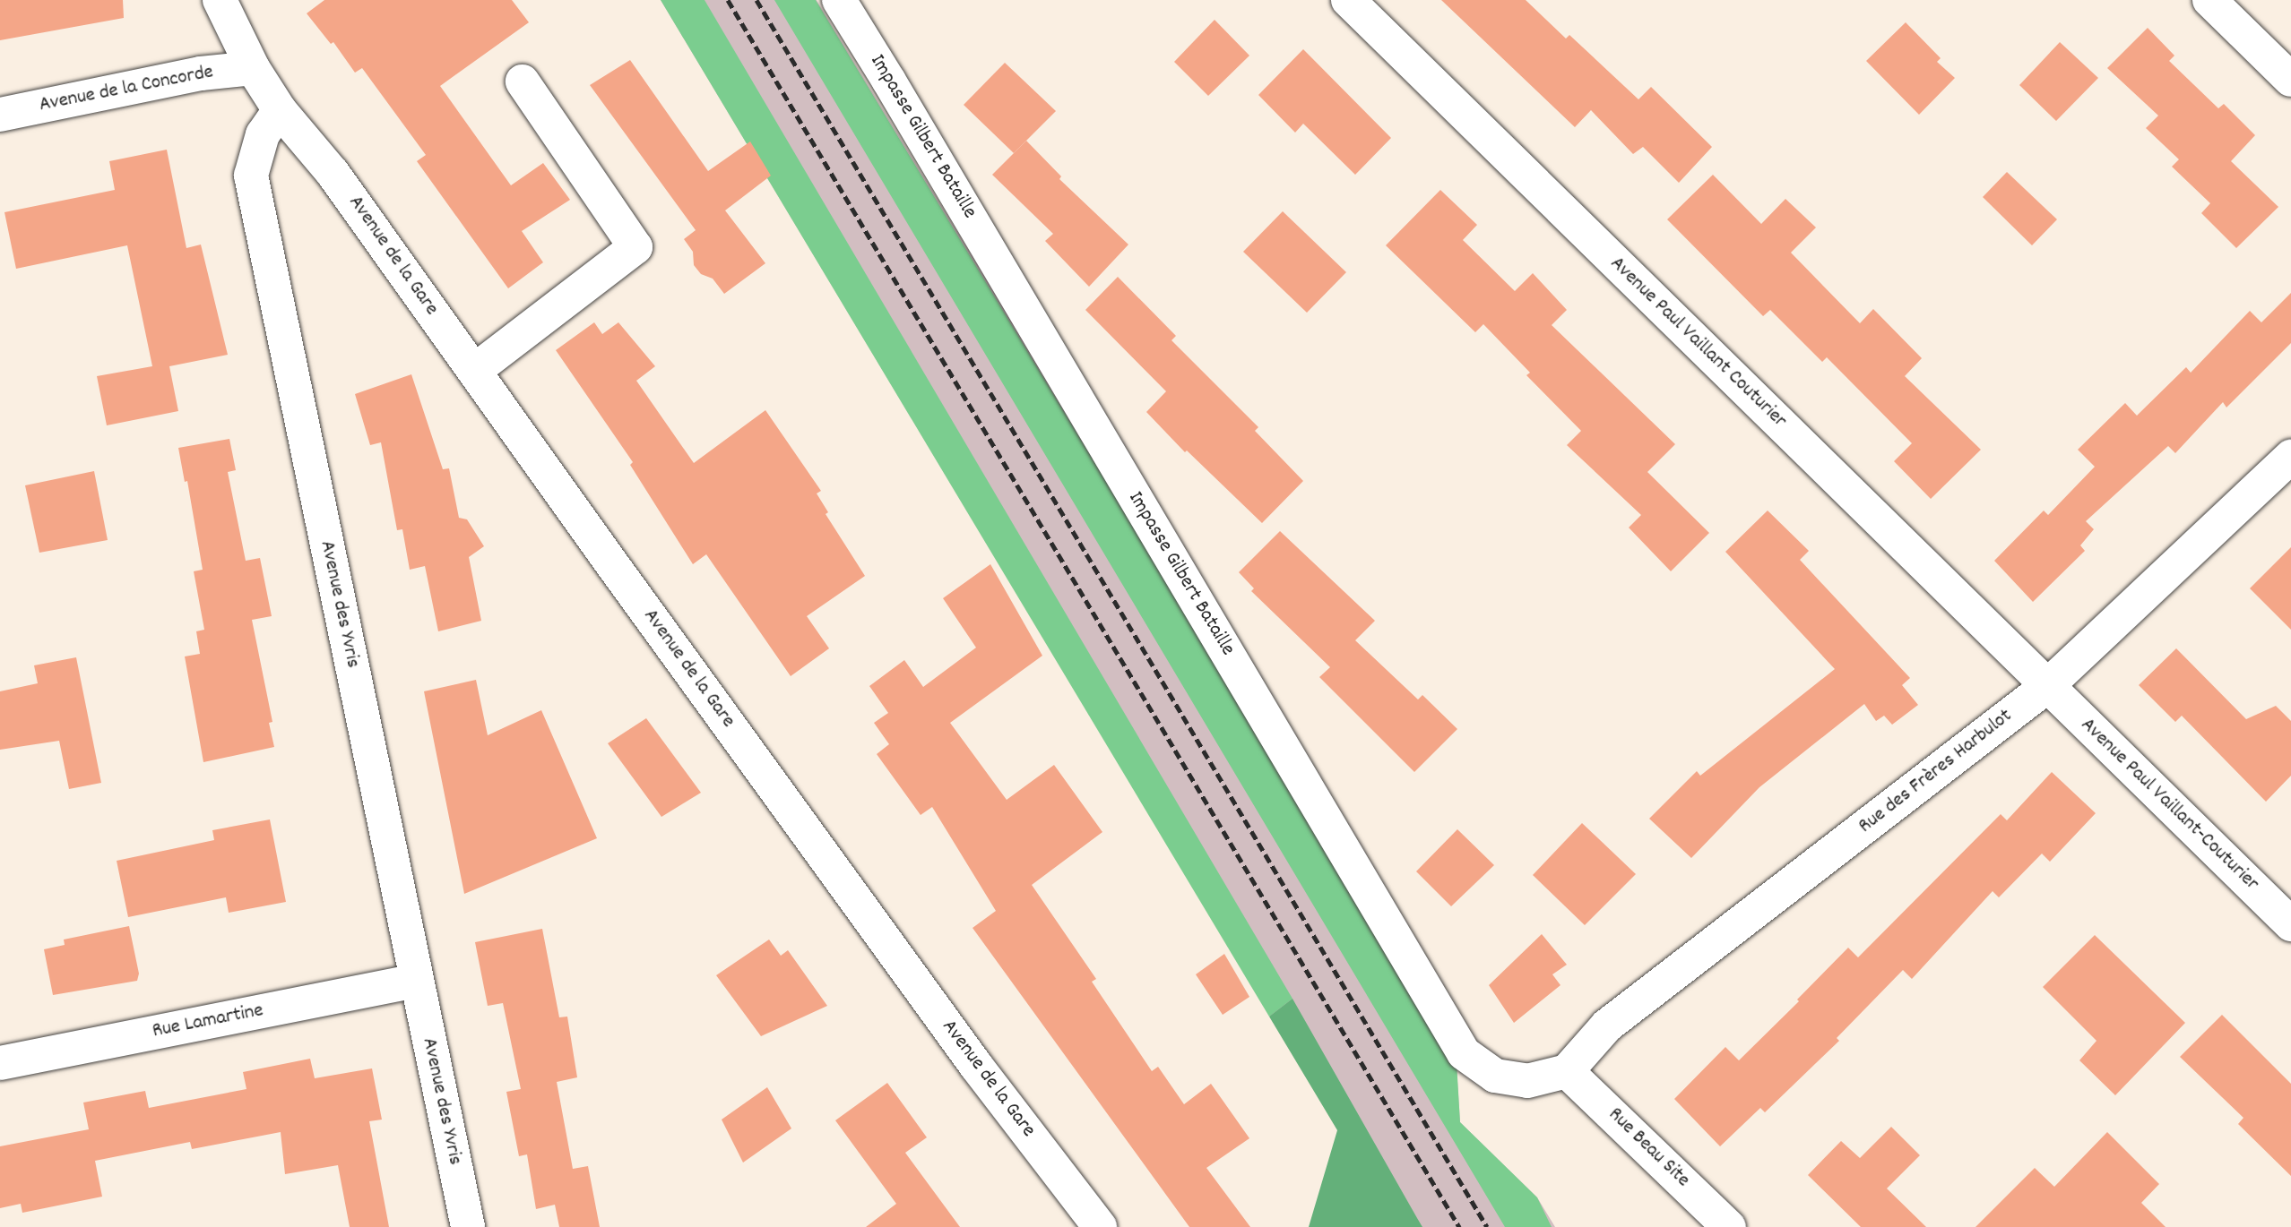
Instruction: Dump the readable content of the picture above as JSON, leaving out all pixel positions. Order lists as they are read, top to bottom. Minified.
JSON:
{"streets":{"street":["Avenue de la Concorde","Impasse Gilbert Bataille","Avenue de la Gare","Avenue Paul Vaillant Couturier","Avenue des Yvris","Rue des Frères Harbulot","Avenue Paul Vaillant-Couturier","Rue Lamartine","Rue Beau Site"]},"crossings":[["Impasse Gilbert Bataille","Rue des Frères Harbulot"],["Impasse Gilbert Bataille","Rue Beau Site"],["Avenue de la Gare","Avenue des Yvris"],["Avenue Paul Vaillant Couturier","Rue des Frères Harbulot"],["Avenue Paul Vaillant Couturier","Avenue Paul Vaillant-Couturier"],["Avenue des Yvris","Rue Lamartine"],["Rue des Frères Harbulot","Avenue Paul Vaillant-Couturier"],["Rue des Frères Harbulot","Rue Beau Site"]]}
